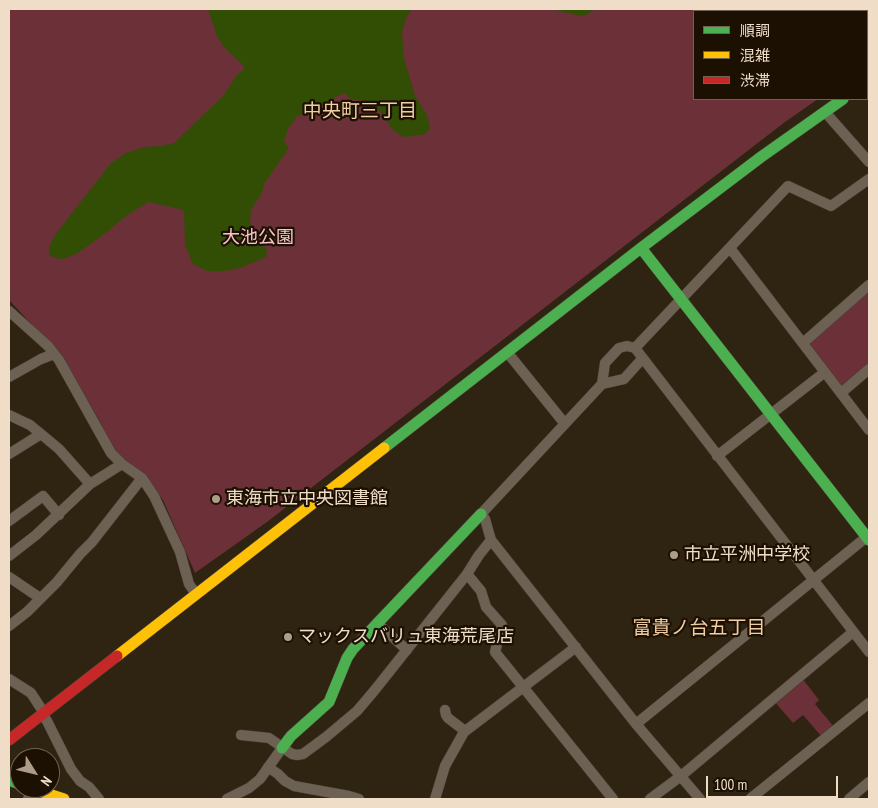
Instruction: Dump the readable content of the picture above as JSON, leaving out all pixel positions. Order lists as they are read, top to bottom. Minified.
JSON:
{"districts":["中央町三丁目","富貴ノ台五丁目"],"parks":["大池公園"],"places":["東海市立中央図書館","市立平洲中学校","マックスバリュ東海荒尾店"],"legend":["順調","混雑","渋滞"],"scale_bar":"100 m","north":"bottom right"}
